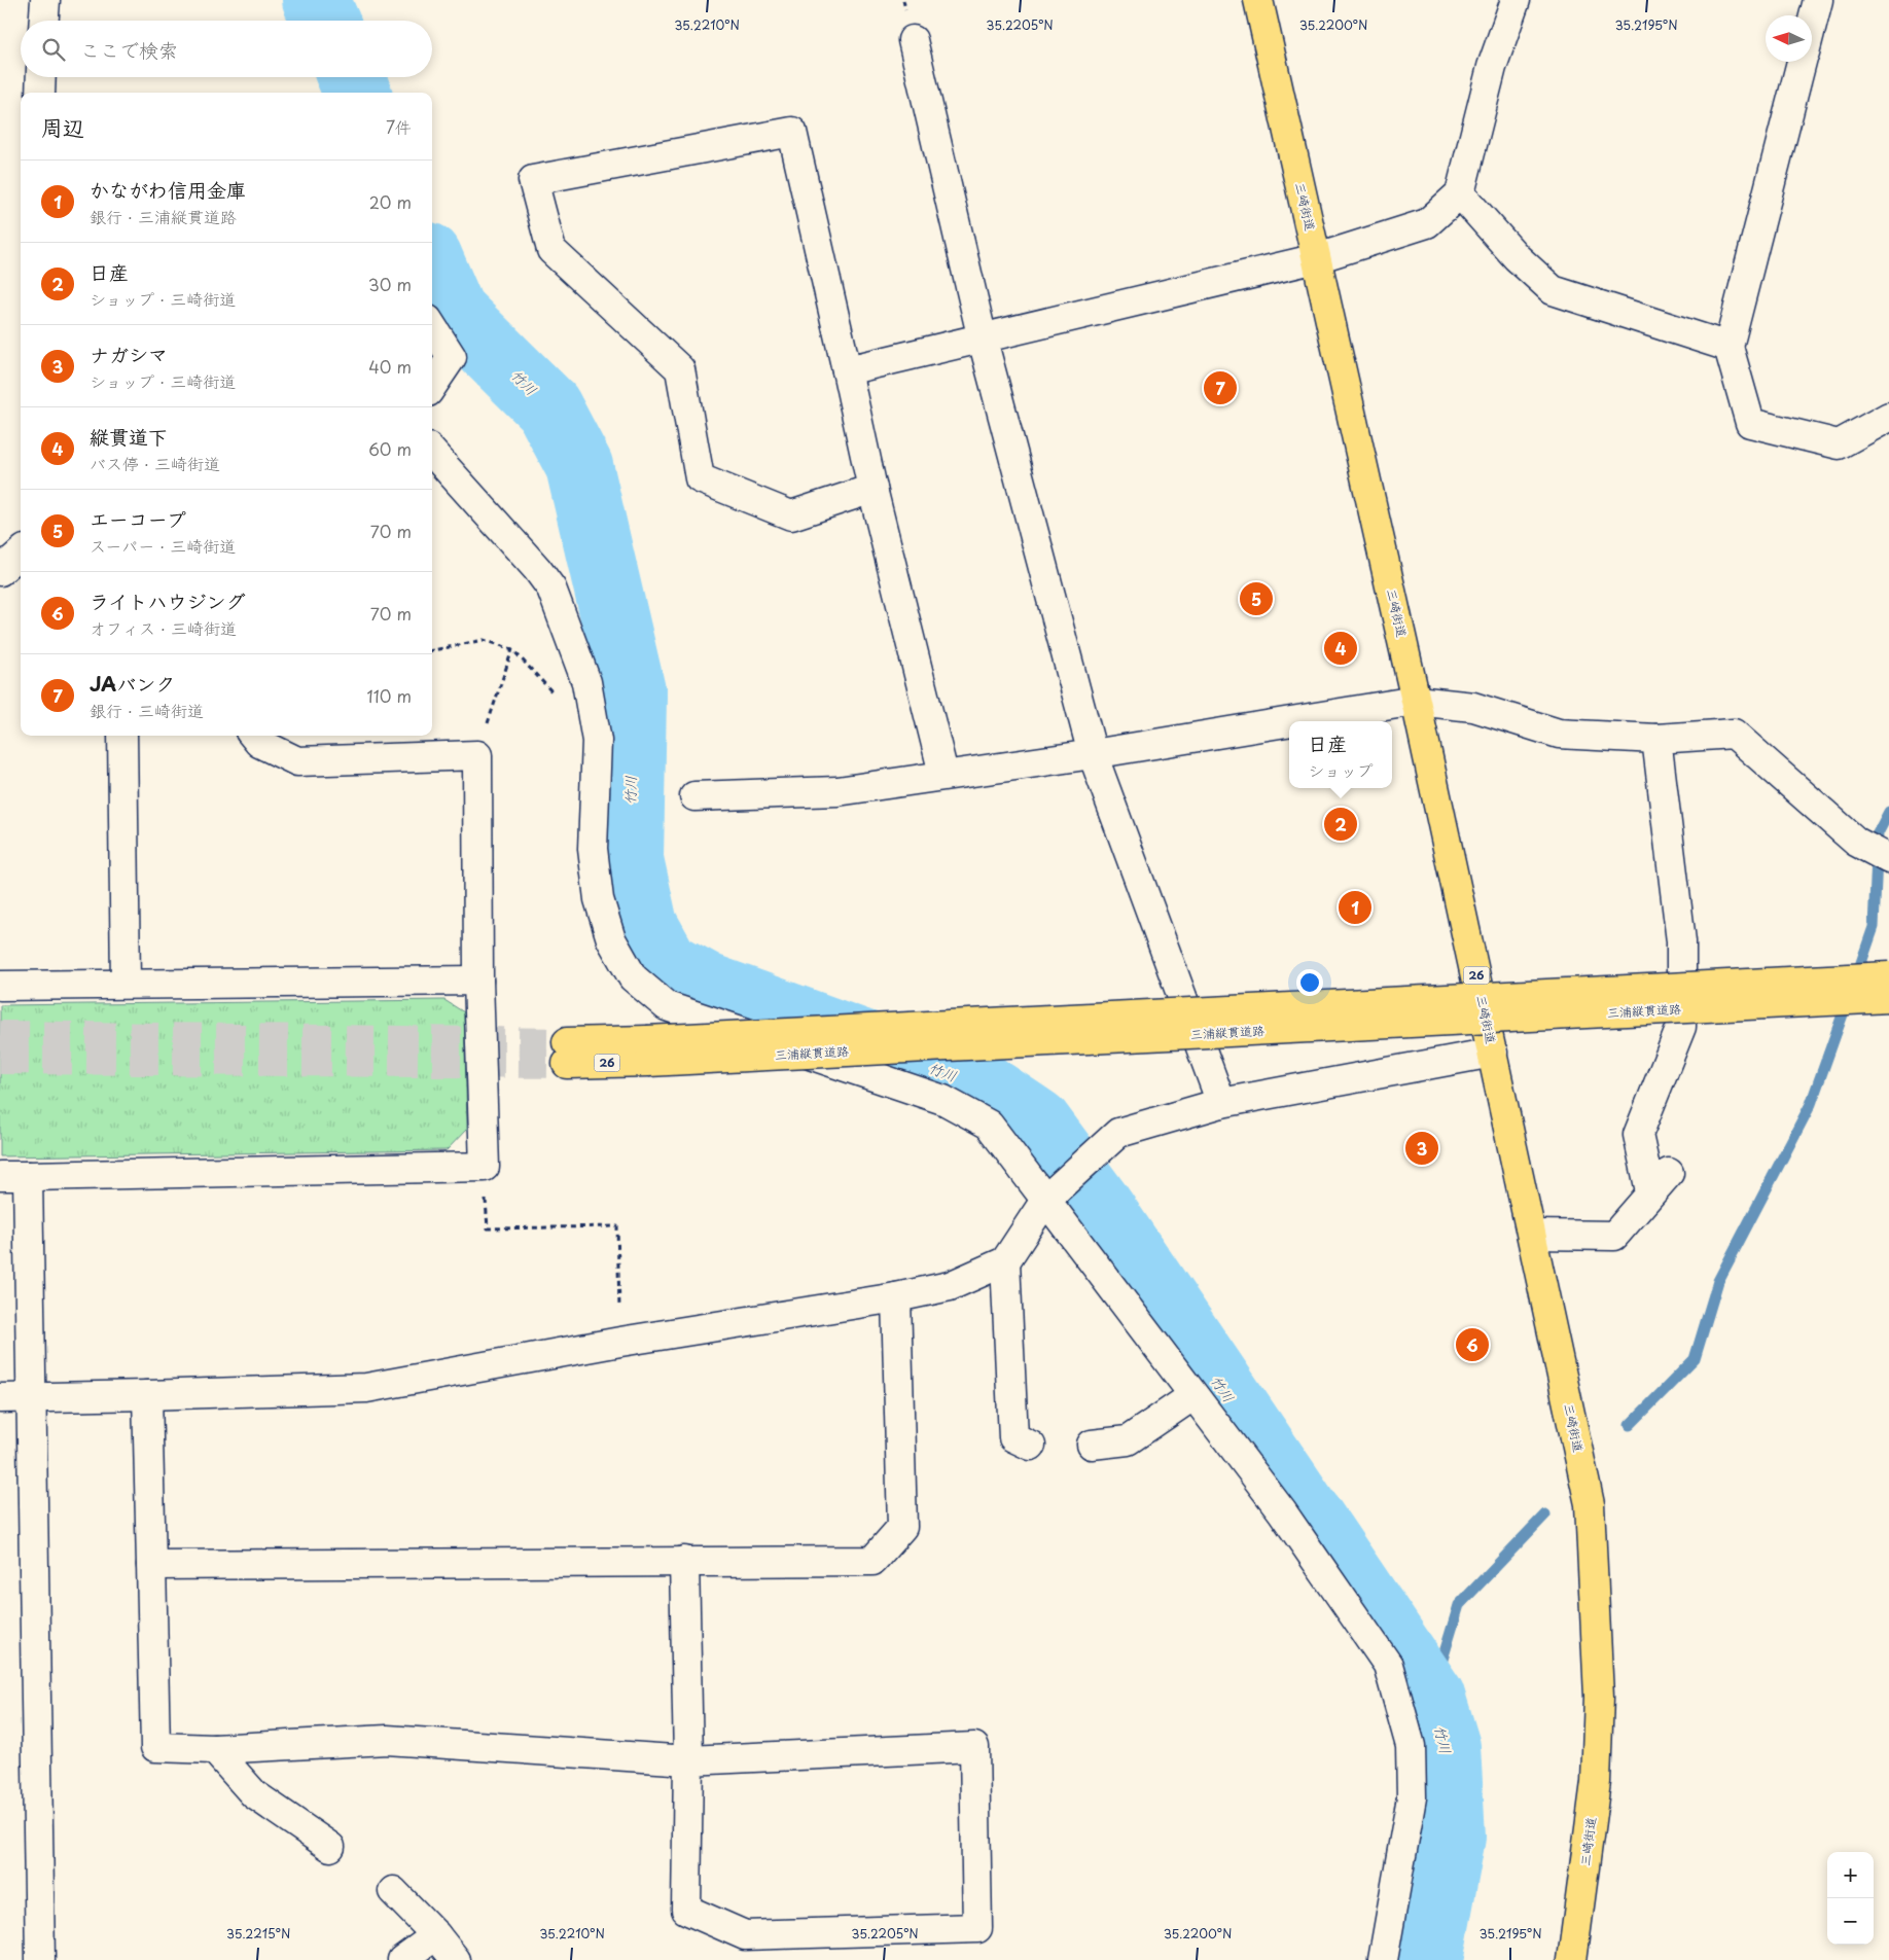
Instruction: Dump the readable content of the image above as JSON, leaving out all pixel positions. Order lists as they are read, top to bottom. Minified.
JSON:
{"streets":{"main road":["三崎街道","26","三浦縦貫道路"]},"water":["竹川"],"north":"left","page":{"search":"ここで検索","heading":["周辺","7件"],"list":[{"mark":"1","name":"かながわ信用金庫","note":"銀行 · 三浦縦貫道路","value":"20 m"},{"mark":"2","name":"日産","note":"ショップ · 三崎街道","value":"30 m"},{"mark":"3","name":"ナガシマ","note":"ショップ · 三崎街道","value":"40 m"},{"mark":"4","name":"縦貫道下","note":"バス停 · 三崎街道","value":"60 m"},{"mark":"5","name":"エーコープ","note":"スーパー · 三崎街道","value":"70 m"},{"mark":"6","name":"ライトハウジング","note":"オフィス · 三崎街道","value":"70 m"},{"mark":"7","name":"JAバンク","note":"銀行 · 三崎街道","value":"110 m"}],"pins":["7","5","4","2","1","3","6"],"popup":["日産","ショップ"],"map_buttons":["+","−"]},"coordinates":["35.2210°N","35.2205°N","35.2200°N","35.2195°N","35.2215°N"]}
